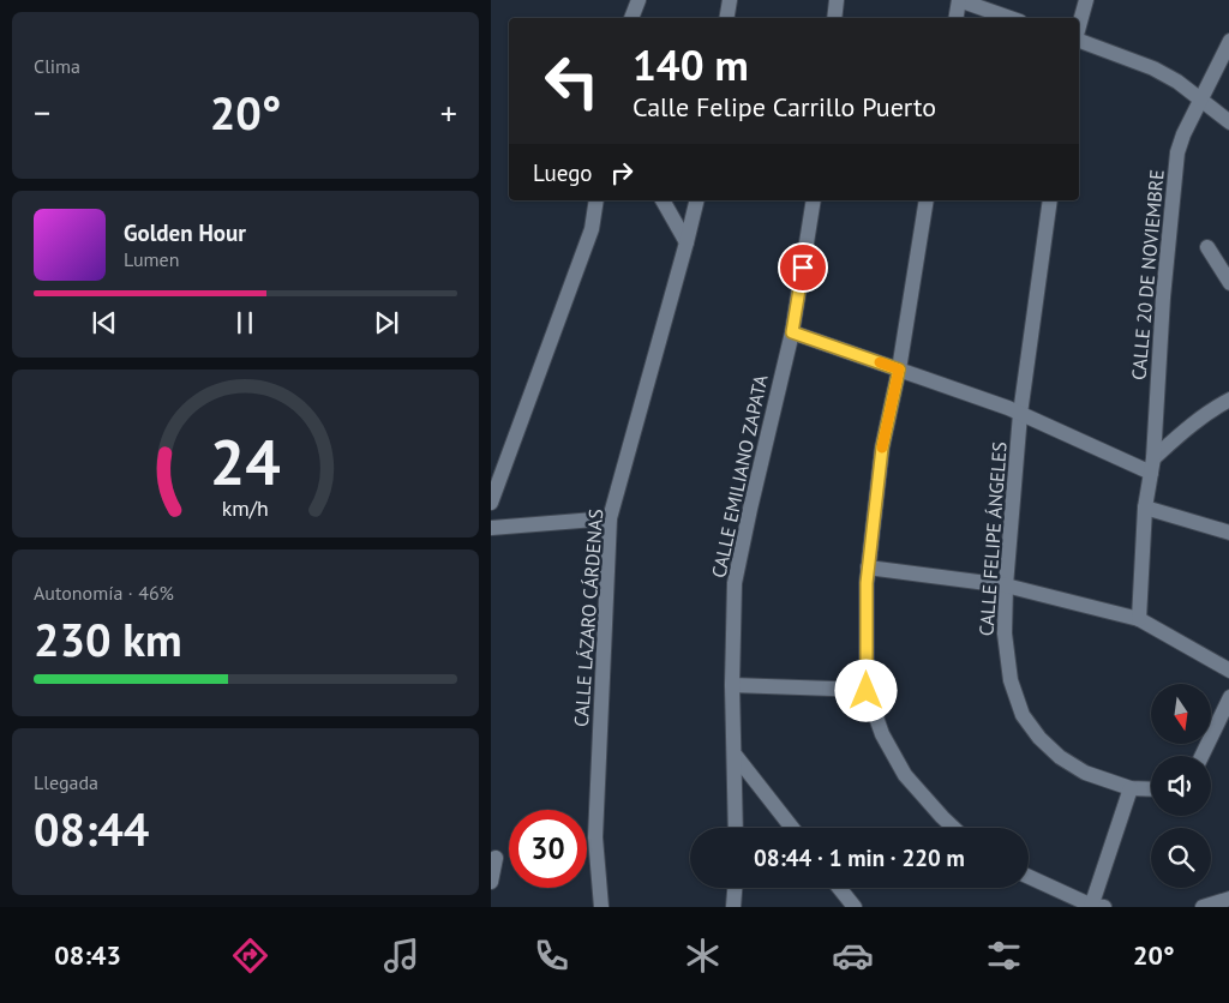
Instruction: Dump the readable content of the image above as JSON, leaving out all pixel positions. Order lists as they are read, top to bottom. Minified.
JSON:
{"streets":{"street":["CALLE 20 DE NOVIEMBRE","CALLE EMILIANO ZAPATA","CALLE FELIPE ÁNGELES","CALLE LÁZARO CÁRDENAS"]},"north":"bottom","page":{"tile":["Clima",["Autonomía · 46%","230 km"],["Llegada","08:44"]],"turn":["140 m","Calle Felipe Carrillo Puerto"],"heat":["−","20°","+"],"then":"Luego","song":["Golden Hour","Lumen"],"limit":"30","trip":"08:44 · 1 min · 220 m","tabs":["08:43","20°"],"gauge":["24","km/h"]}}
